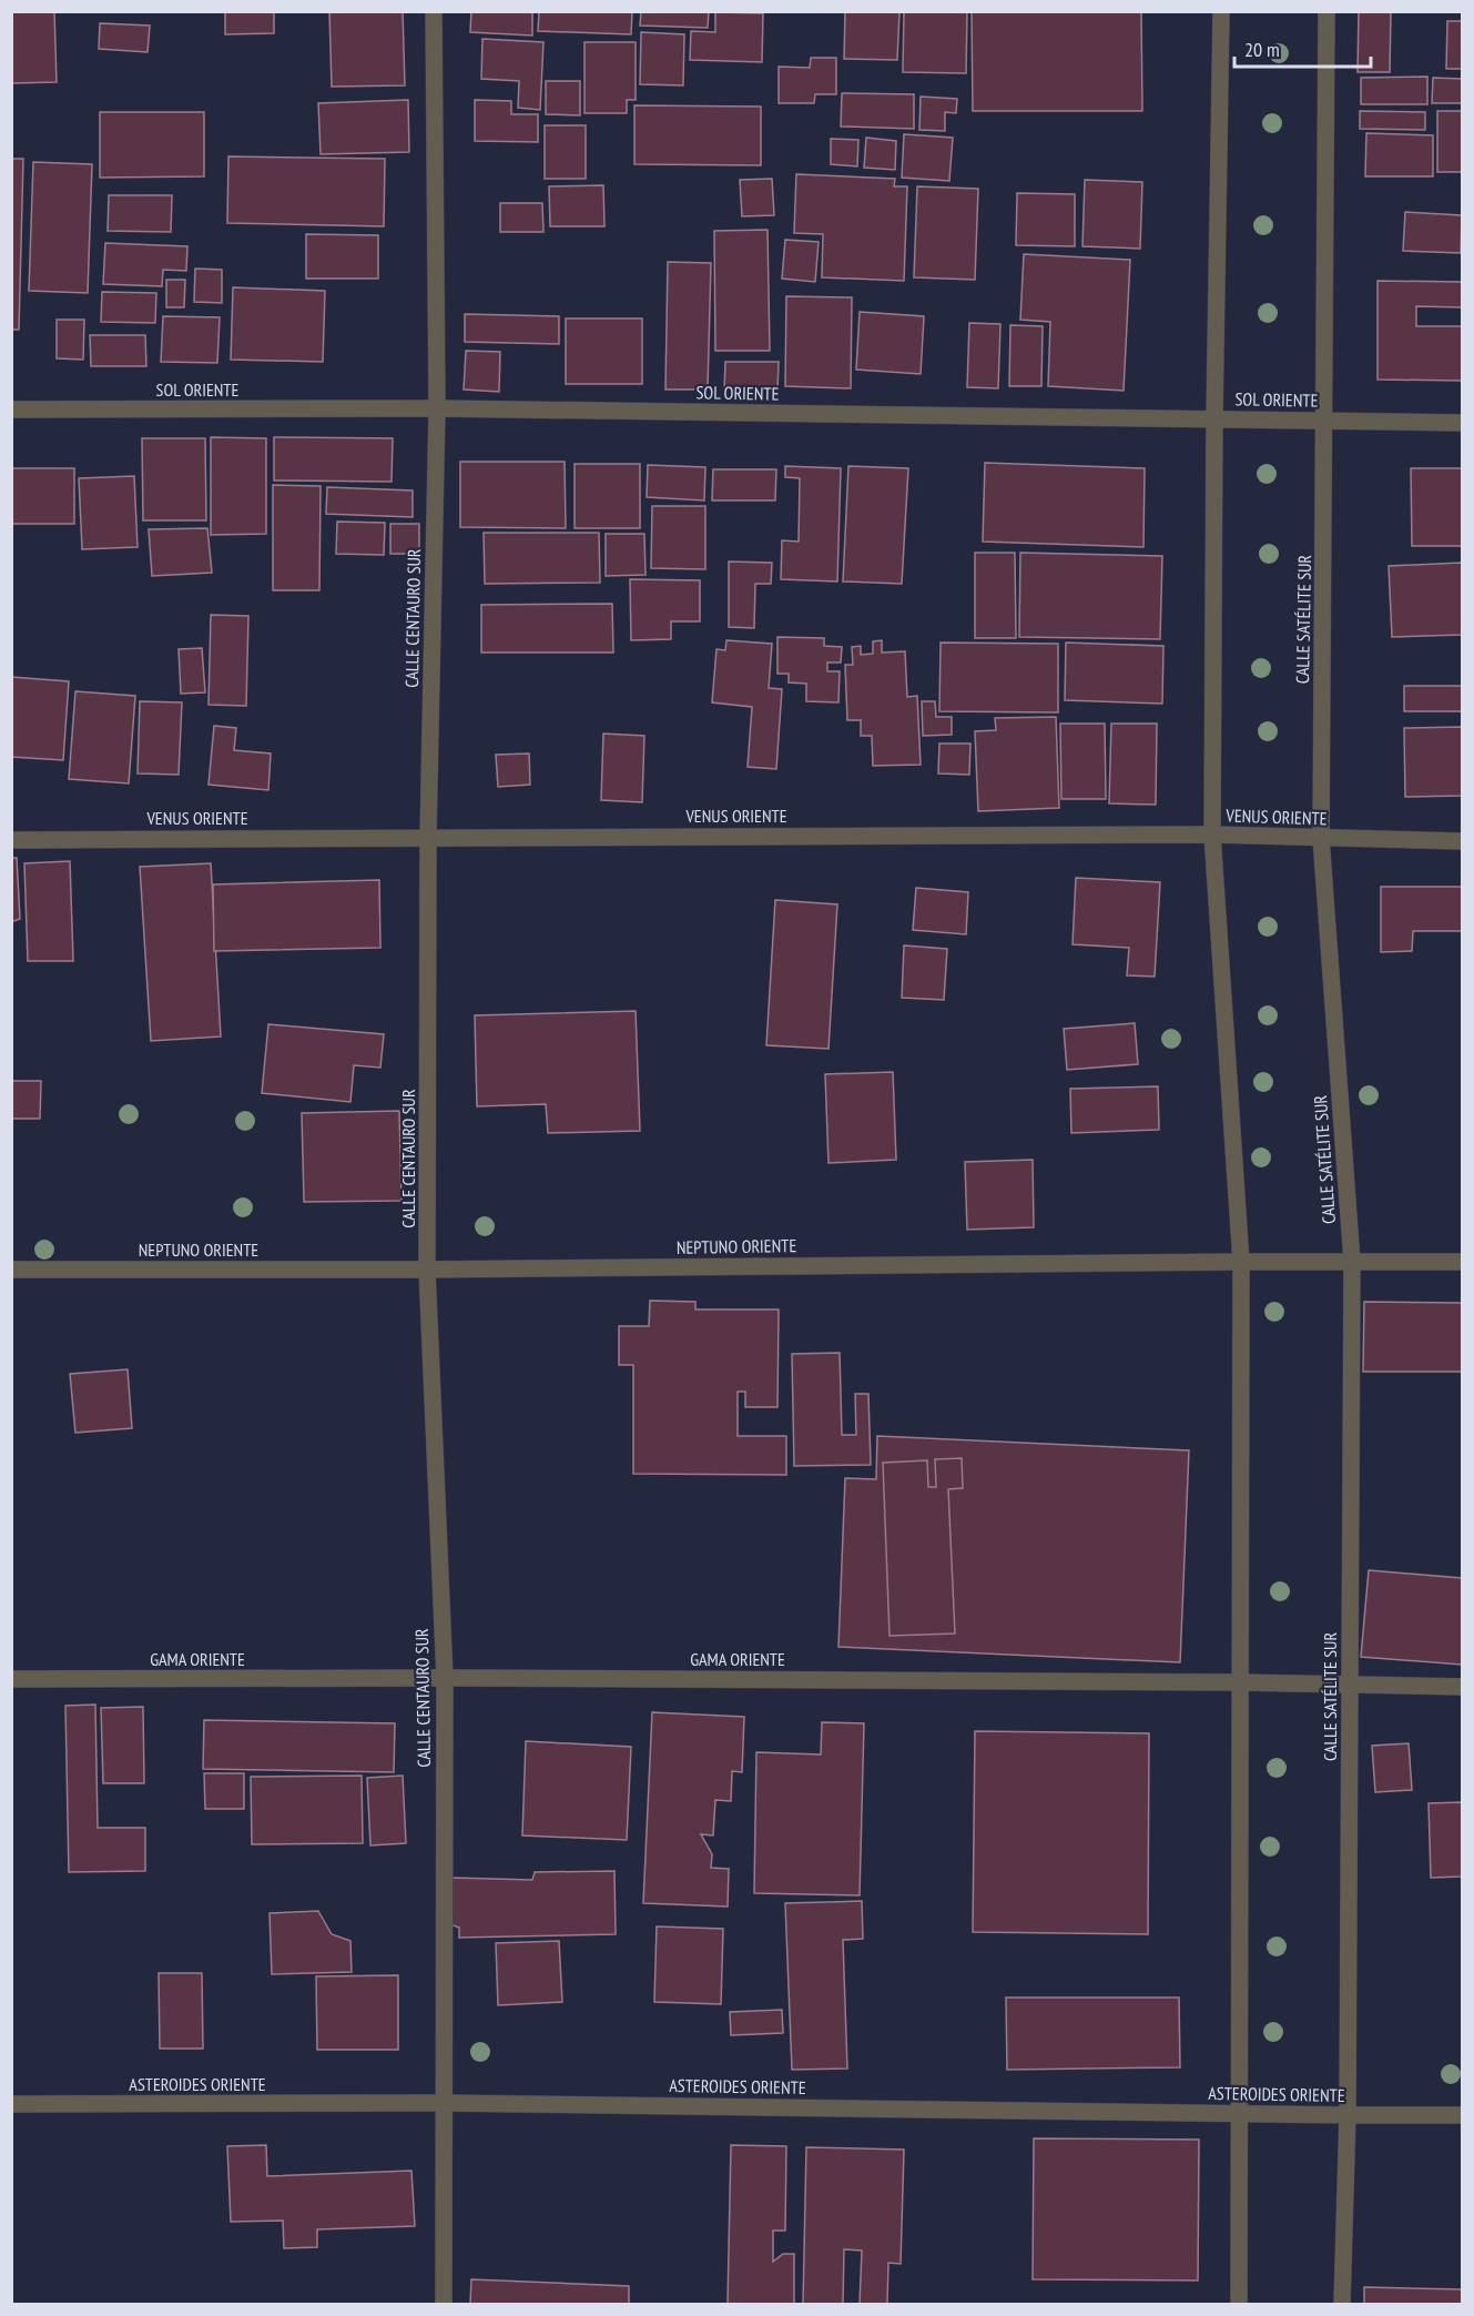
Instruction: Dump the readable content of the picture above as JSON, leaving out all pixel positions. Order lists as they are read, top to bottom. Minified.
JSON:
{"streets":{"street":["SOL ORIENTE","CALLE CENTAURO SUR","CALLE SATÉLITE SUR","VENUS ORIENTE","NEPTUNO ORIENTE","GAMA ORIENTE","ASTEROIDES ORIENTE"]},"crossings":[["SOL ORIENTE","CALLE CENTAURO SUR"],["SOL ORIENTE","CALLE SATÉLITE SUR"],["CALLE CENTAURO SUR","VENUS ORIENTE"],["CALLE CENTAURO SUR","NEPTUNO ORIENTE"],["CALLE CENTAURO SUR","GAMA ORIENTE"],["CALLE CENTAURO SUR","ASTEROIDES ORIENTE"],["CALLE SATÉLITE SUR","VENUS ORIENTE"],["CALLE SATÉLITE SUR","NEPTUNO ORIENTE"],["CALLE SATÉLITE SUR","GAMA ORIENTE"],["CALLE SATÉLITE SUR","ASTEROIDES ORIENTE"]],"scale_bar":"20 m"}
